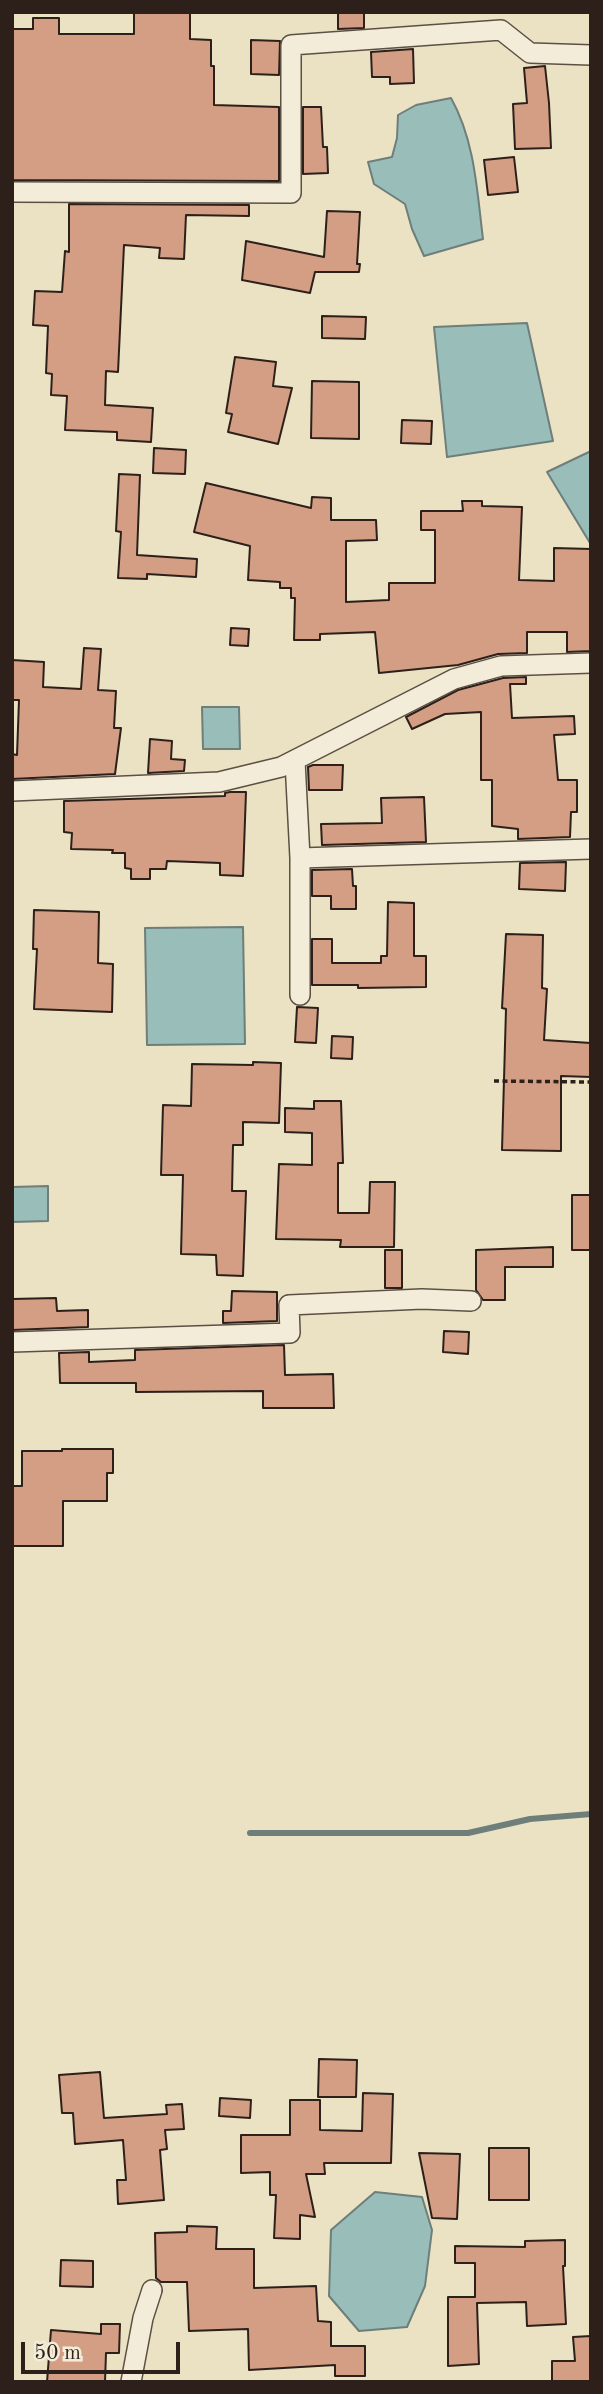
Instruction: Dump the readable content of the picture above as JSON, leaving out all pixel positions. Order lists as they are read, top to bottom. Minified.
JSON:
{"scale_bar":"50 m"}
